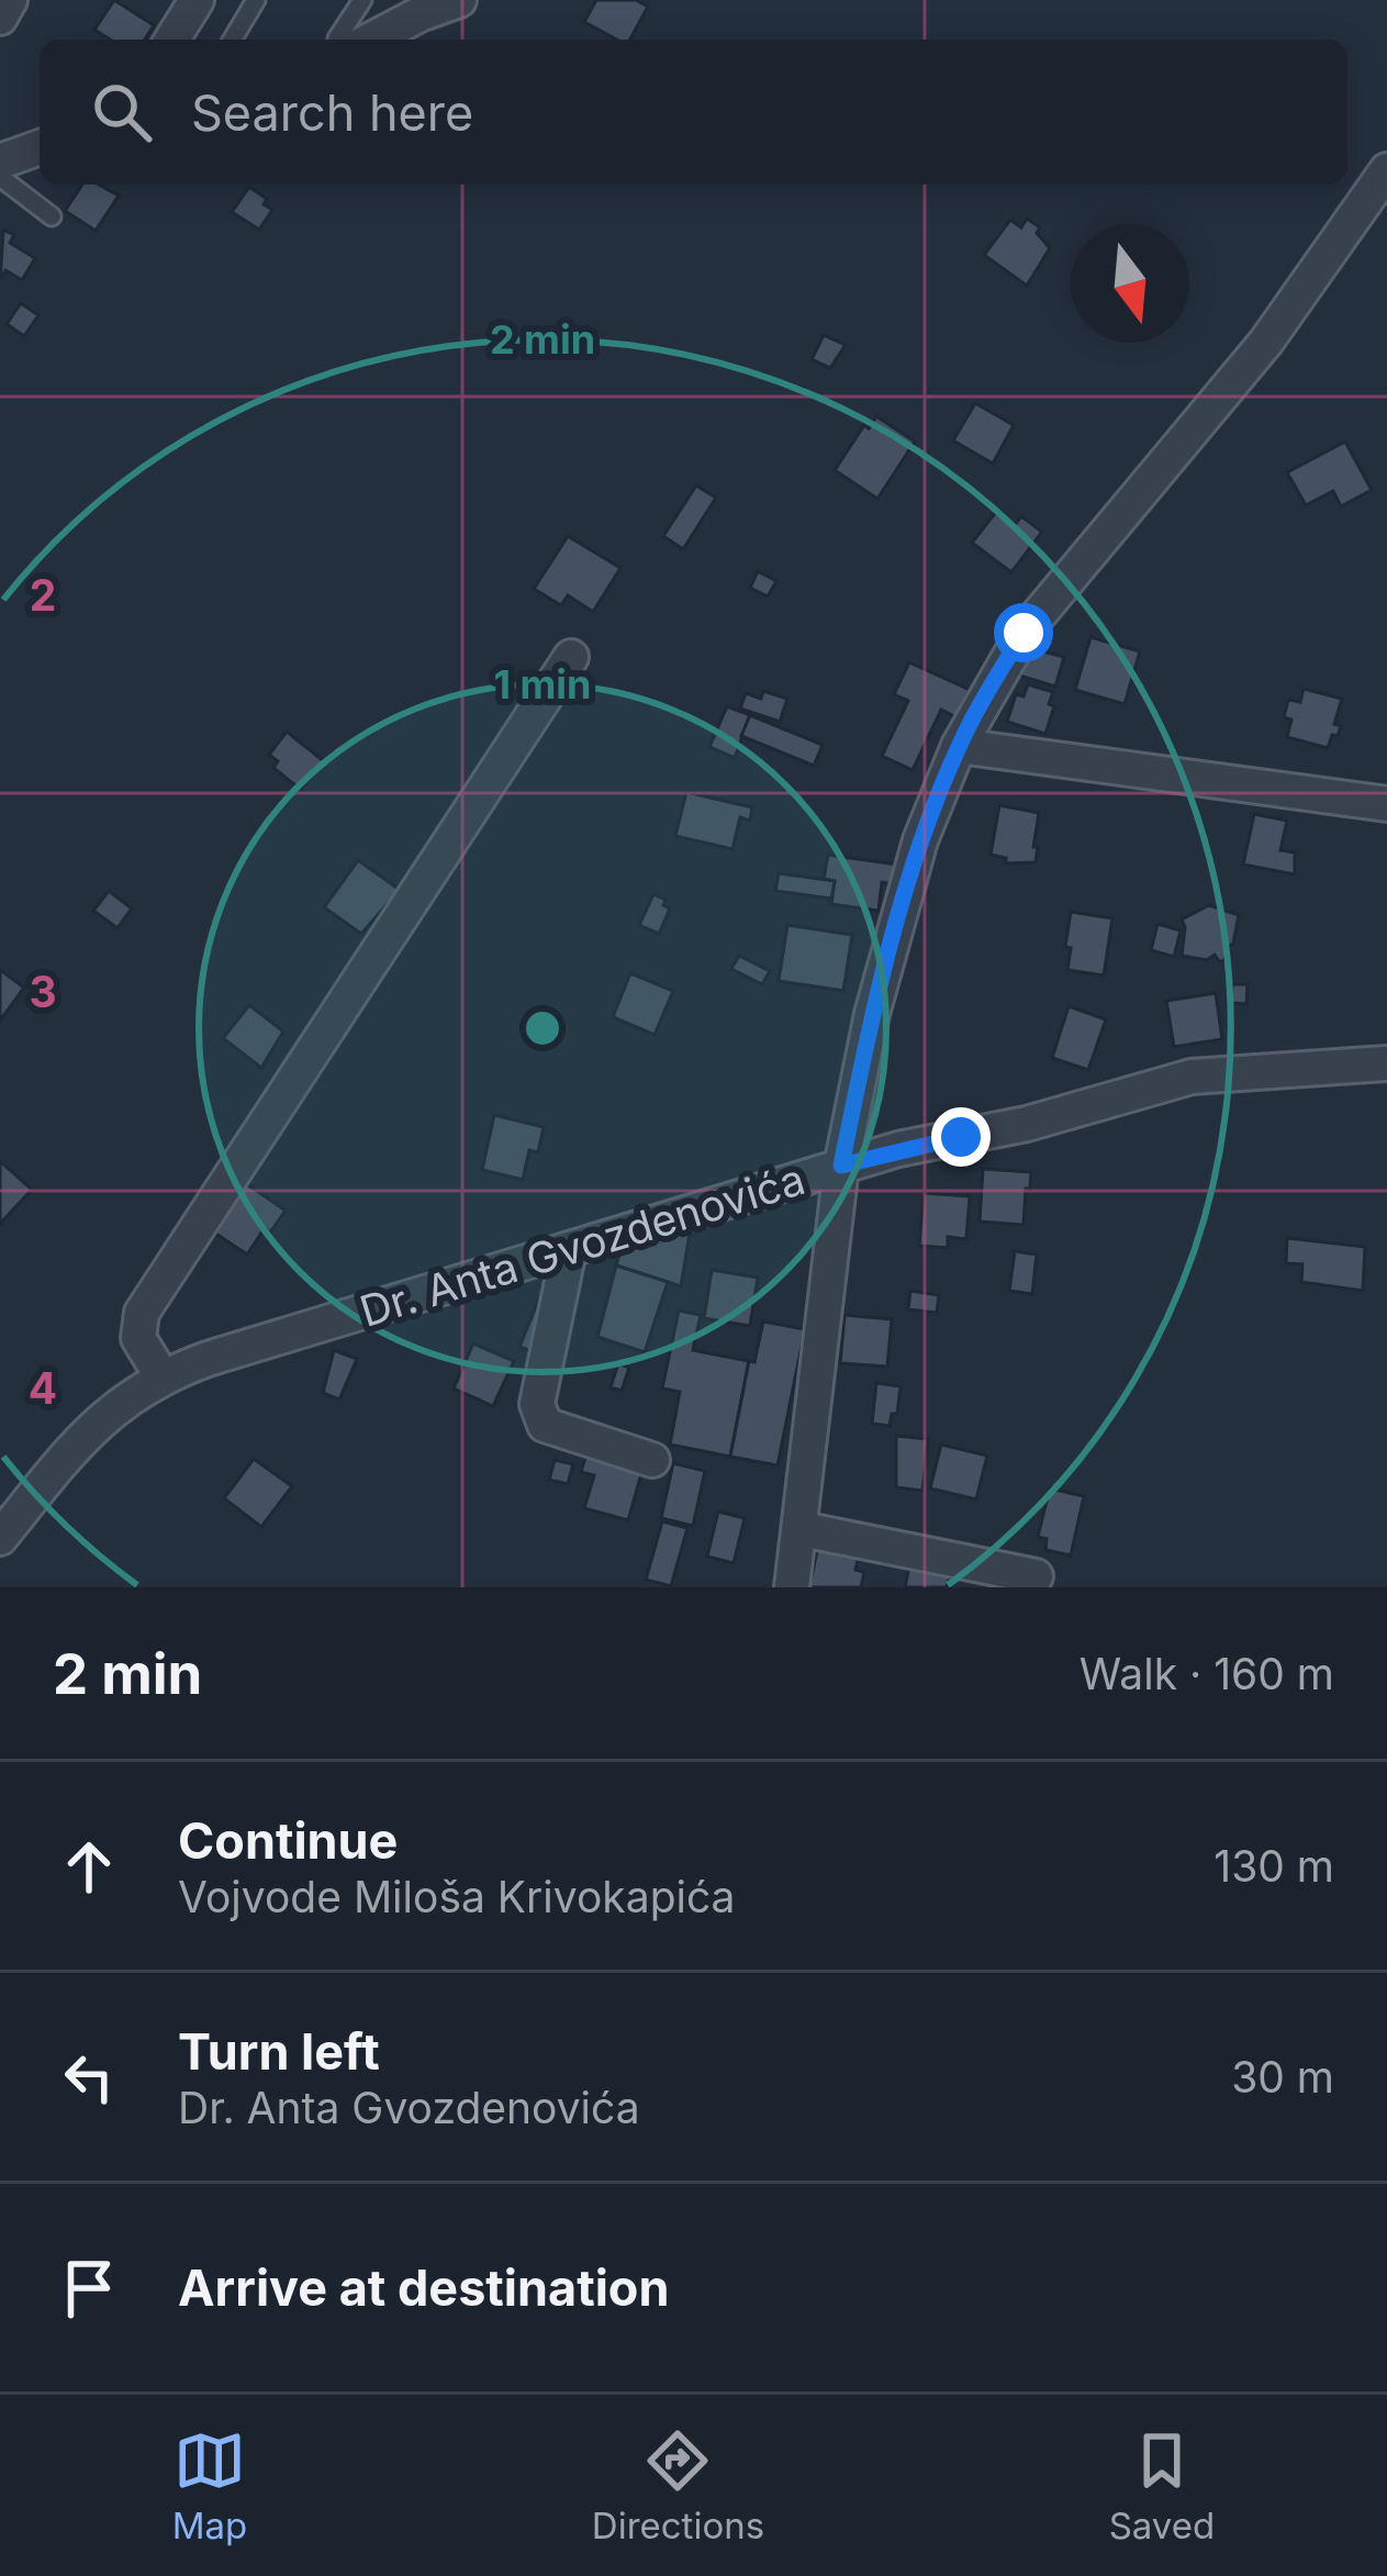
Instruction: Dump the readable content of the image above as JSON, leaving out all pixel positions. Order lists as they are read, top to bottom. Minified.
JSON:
{"streets":{"street":["Dr. Anta Gvozdenovića"]},"north":"bottom","page":{"search":"Search here","heading":["2 min","Walk · 160 m"],"list":[["Continue","Vojvode Miloša Krivokapića","130 m"],["Turn left","Dr. Anta Gvozdenovića","30 m"],"Arrive at destination"],"nav":["Map","Directions","Saved"]},"grid":{"rows":["2","3","4"]},"rings":["2 min","1 min"]}
